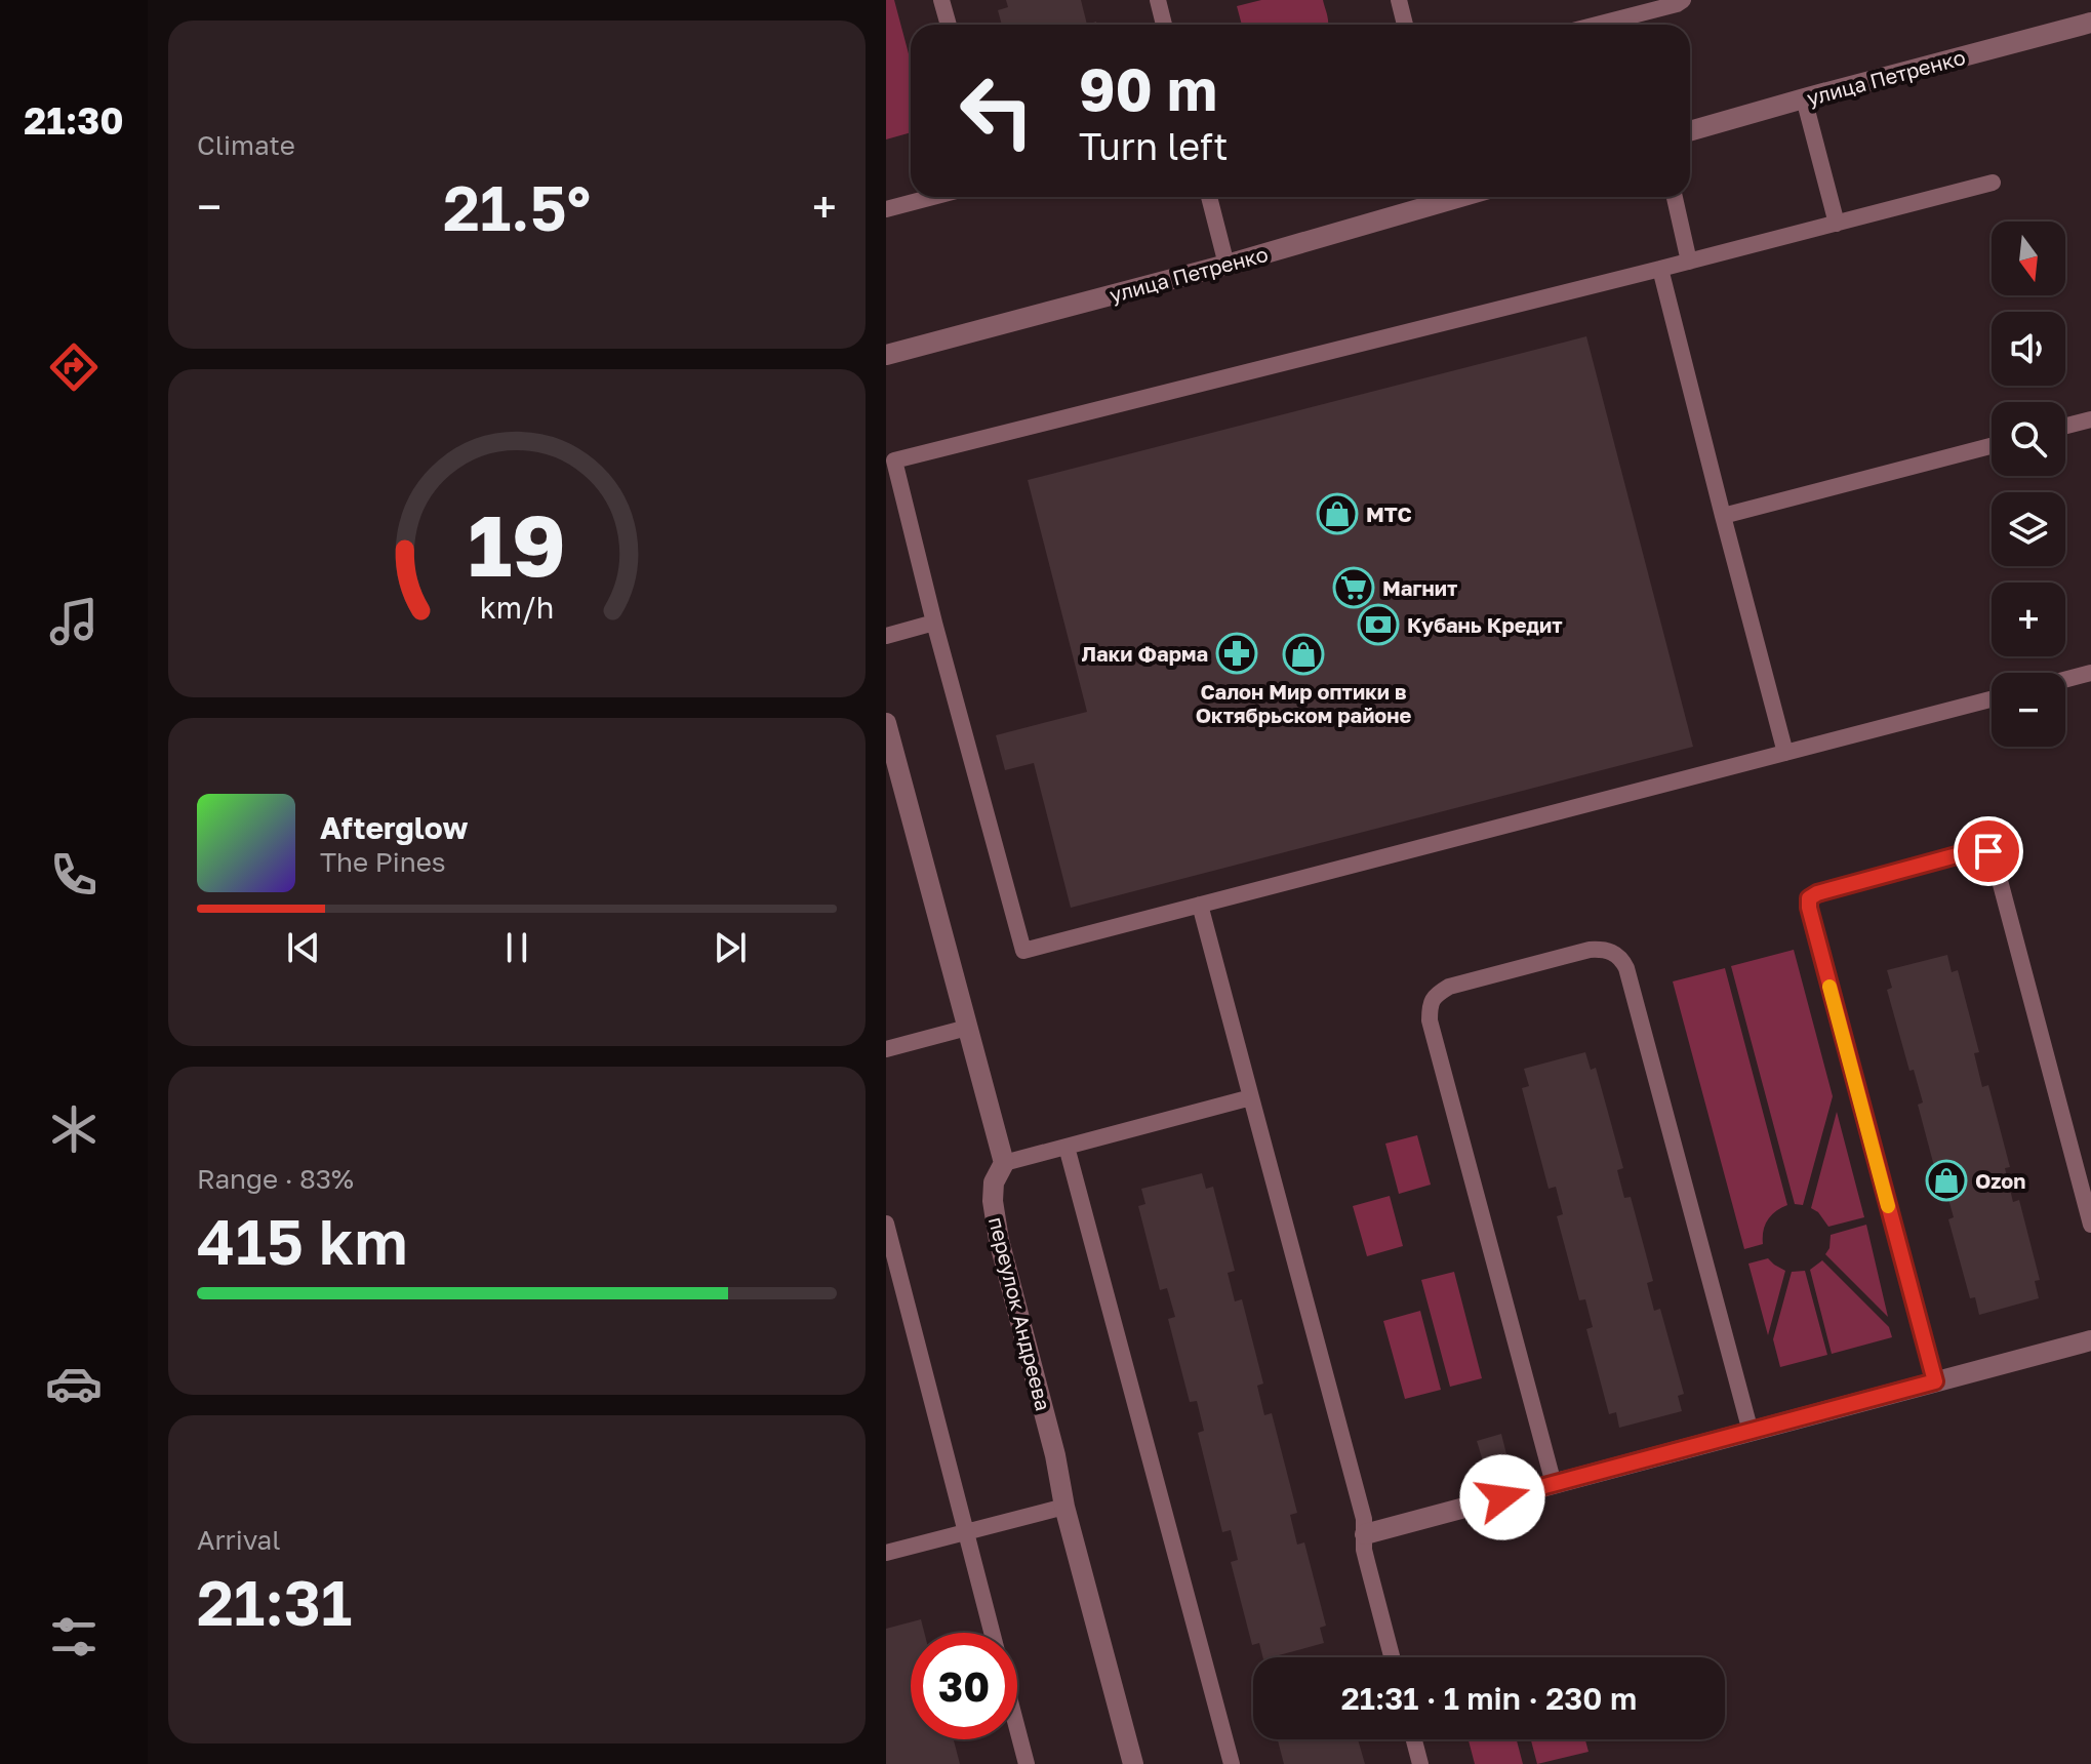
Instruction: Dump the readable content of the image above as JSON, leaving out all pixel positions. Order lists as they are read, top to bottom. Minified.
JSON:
{"streets":{"street":["улица Петренко","переулок Андреева"]},"places":{"shop":["МТС","Салон Мир оптики в Октябрьском районе","Ozon"],"supermarket":["Магнит"],"bank":["Кубань Кредит"],"pharmacy":["Лаки Фарма"]},"north":"bottom","page":{"tabs":"21:30","tile":["Climate",["Range · 83%","415 km"],["Arrival","21:31"]],"turn":["90 m","Turn left"],"heat":["−","21.5°","+"],"map_buttons":["+","−"],"song":["Afterglow","The Pines"],"limit":"30","trip":"21:31 · 1 min · 230 m","gauge":["19","km/h"]}}
